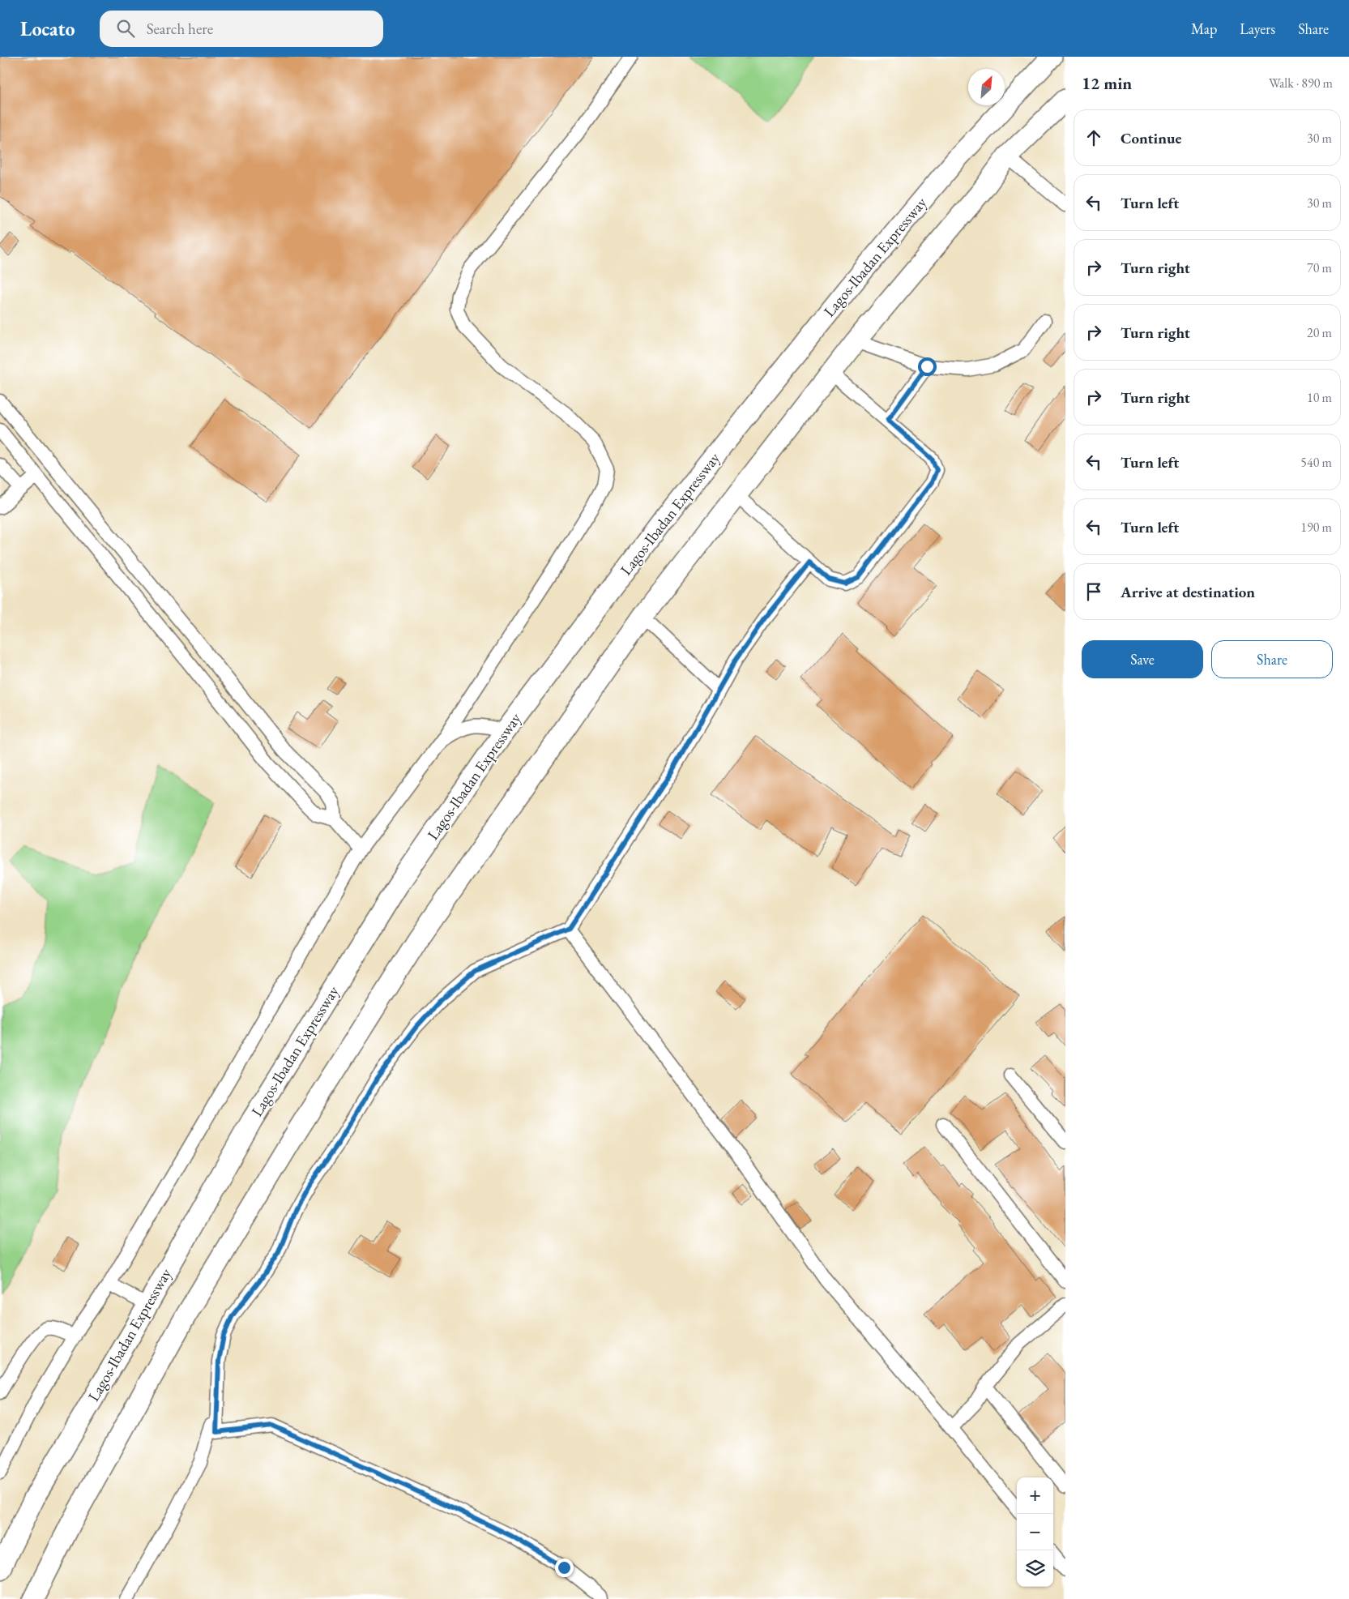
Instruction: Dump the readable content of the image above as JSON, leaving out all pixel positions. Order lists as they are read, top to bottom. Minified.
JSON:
{"streets":{"highway":["Lagos-Ibadan Expressway"]},"north":"top right","page":{"header":"Locato","search":"Search here","nav":["Map","Layers","Share"],"heading":["12 min","Walk · 890 m"],"list":[["Continue","30 m"],["Turn left","30 m"],["Turn right","70 m"],["Turn right","20 m"],["Turn right","10 m"],["Turn left","540 m"],["Turn left","190 m"],"Arrive at destination"],"buttons":["Save","Share"],"map_buttons":["+","−"]}}
